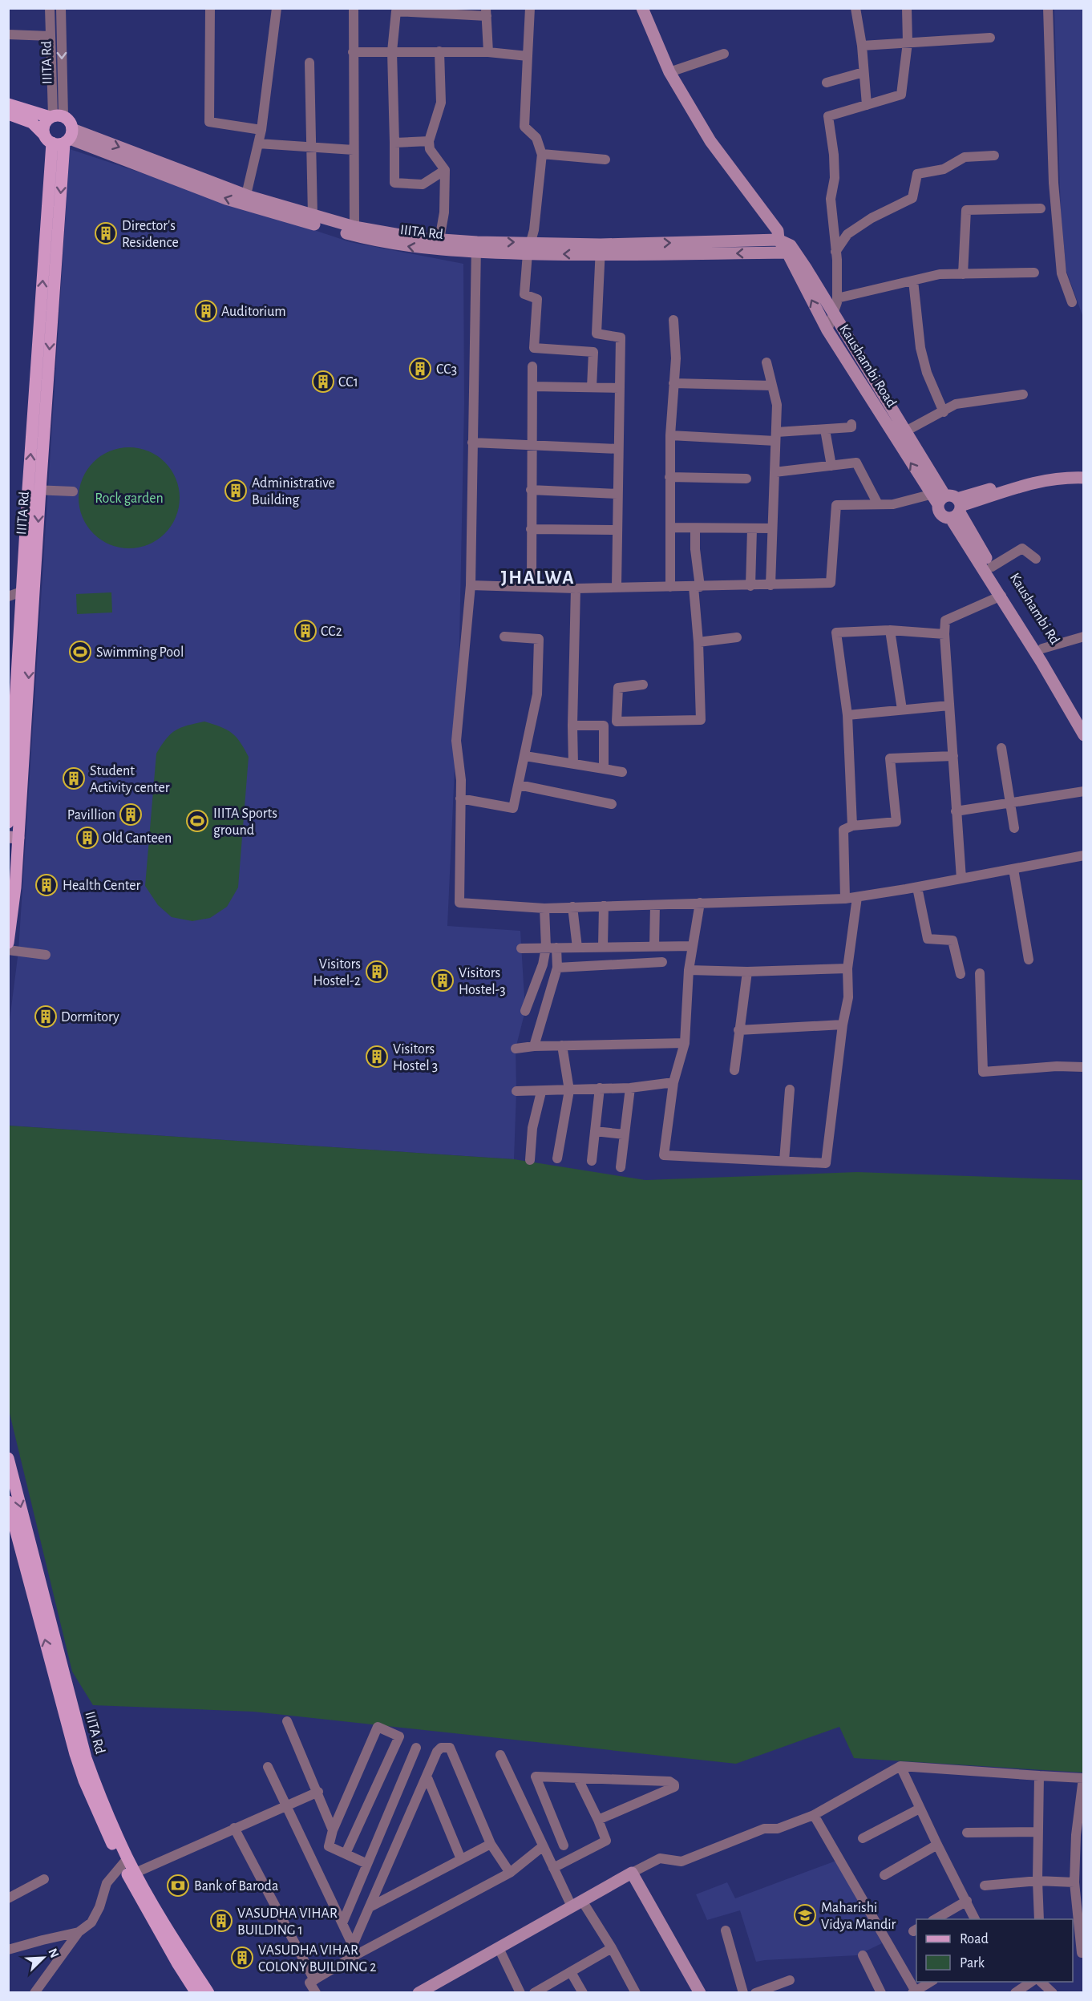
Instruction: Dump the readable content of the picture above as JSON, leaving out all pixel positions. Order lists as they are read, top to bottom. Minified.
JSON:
{"streets":{"main road":["IIITA Rd","Kaushambi Road","Kaushambi Rd"]},"crossings":[["IIITA Rd","Kaushambi Road"]],"districts":["JHALWA"],"parks":["Rock garden"],"places":{"building":["Director's Residence","Auditorium","CC3","CC1","Administrative Building","CC2","Student Activity center","Pavillion","Old Canteen","Health Center","Visitors Hostel-2","Visitors Hostel-3","Dormitory","Visitors Hostel 3","VASUDHA VIHAR BUILDING 1","VASUDHA VIHAR COLONY BUILDING 2"],"sports":["Swimming Pool","IIITA Sports ground"],"bank":["Bank of Baroda"],"school or university":["Maharishi Vidya Mandir"]},"legend":["Road","Park"],"north":"top right"}
